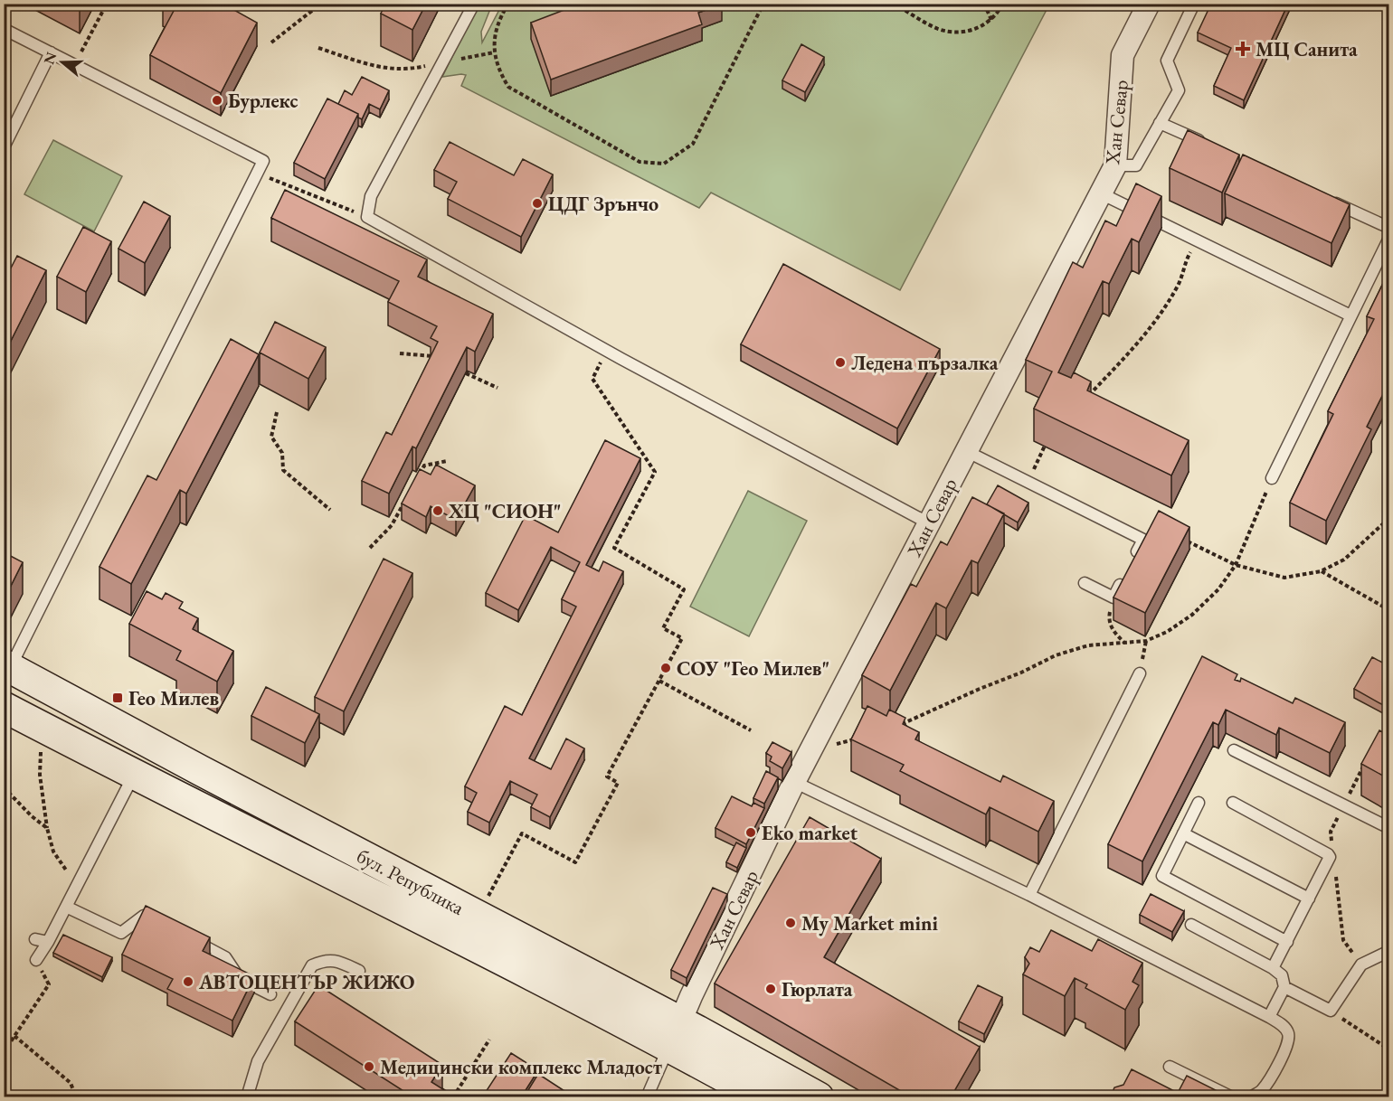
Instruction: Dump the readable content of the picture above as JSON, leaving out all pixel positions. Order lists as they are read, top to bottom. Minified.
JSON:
{"streets":{"street":["Хан Севар","бул. Република"]},"crossings":[["Хан Севар","бул. Република"]],"places":{"health":["МЦ Санита"],"other":["Бурлекс","ЦДГ Зрънчо","Ледена пързалка","ХЦ \"СИОН\"","СОУ \"Гео Милев\"","Eko market","My Market mini","АВТОЦЕНТЪР ЖИЖО","Гюрлата","Медицински комплекс Младост"],"transit":["Гео Милев"]},"north":"left"}
